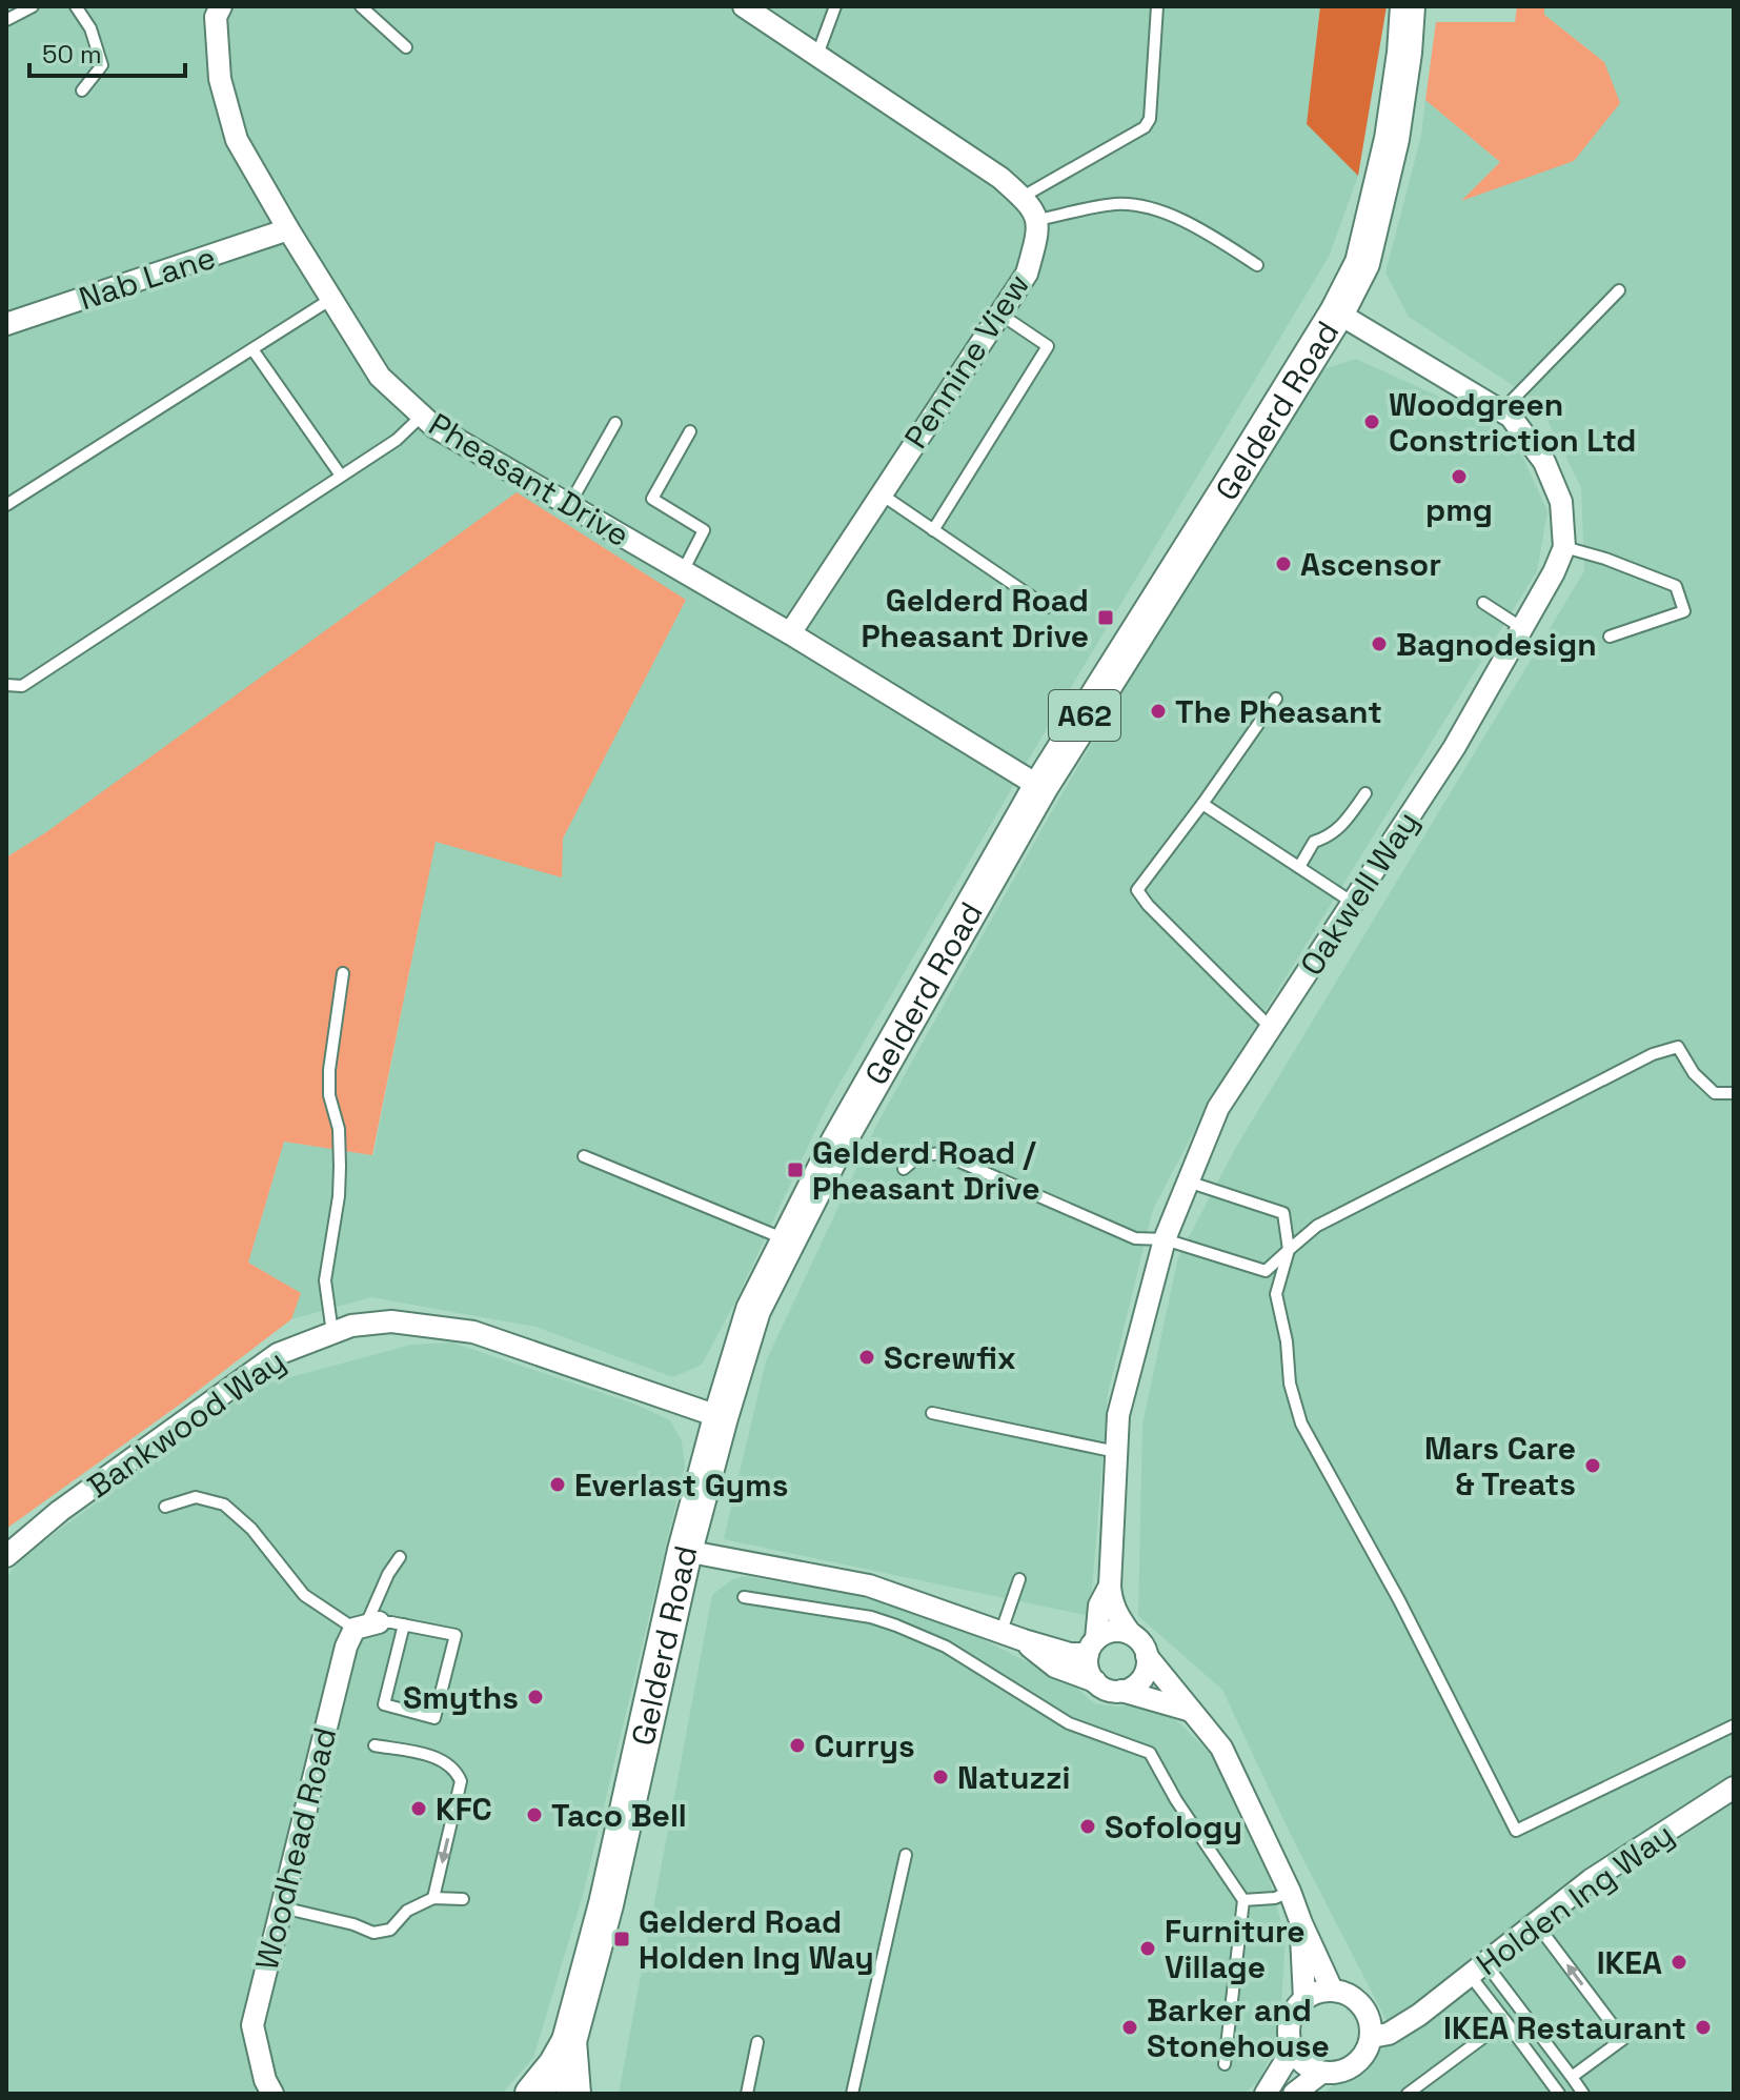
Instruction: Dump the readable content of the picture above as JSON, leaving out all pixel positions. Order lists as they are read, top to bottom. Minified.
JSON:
{"streets":{"main road":["Gelderd Road","A62"],"street":["Nab Lane","Pennine View","Pheasant Drive","Oakwell Way","Bankwood Way","Woodhead Road","Holden Ing Way"]},"crossings":[["Nab Lane","Pheasant Drive"],["Pennine View","Pheasant Drive"],["Gelderd Road","Pheasant Drive"],["Gelderd Road","Oakwell Way"],["Gelderd Road","Bankwood Way"]],"places":{"other":["Woodgreen Constriction Ltd","pmg","Ascensor","Bagnodesign","The Pheasant","Screwfix","Mars Care & Treats","Everlast Gyms","Smyths","Currys","Natuzzi","KFC","Taco Bell","Sofology","Furniture Village","IKEA","Barker and Stonehouse","IKEA Restaurant"],"transit":["Gelderd Road Pheasant Drive","Gelderd Road / Pheasant Drive","Gelderd Road Holden Ing Way"]},"scale_bar":"50 m"}
